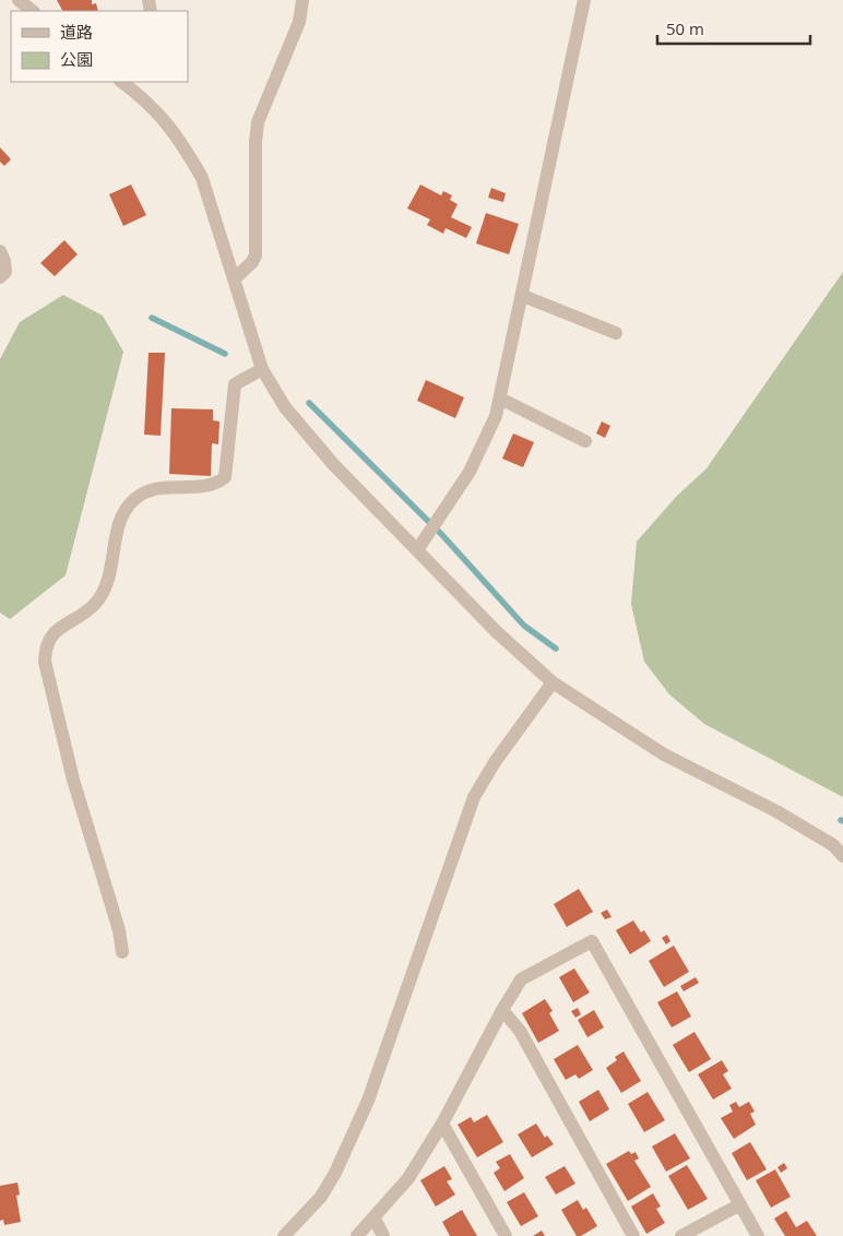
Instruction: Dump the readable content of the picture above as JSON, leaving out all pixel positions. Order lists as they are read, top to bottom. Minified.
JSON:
{"legend":["道路","公園"],"scale_bar":"50 m"}
